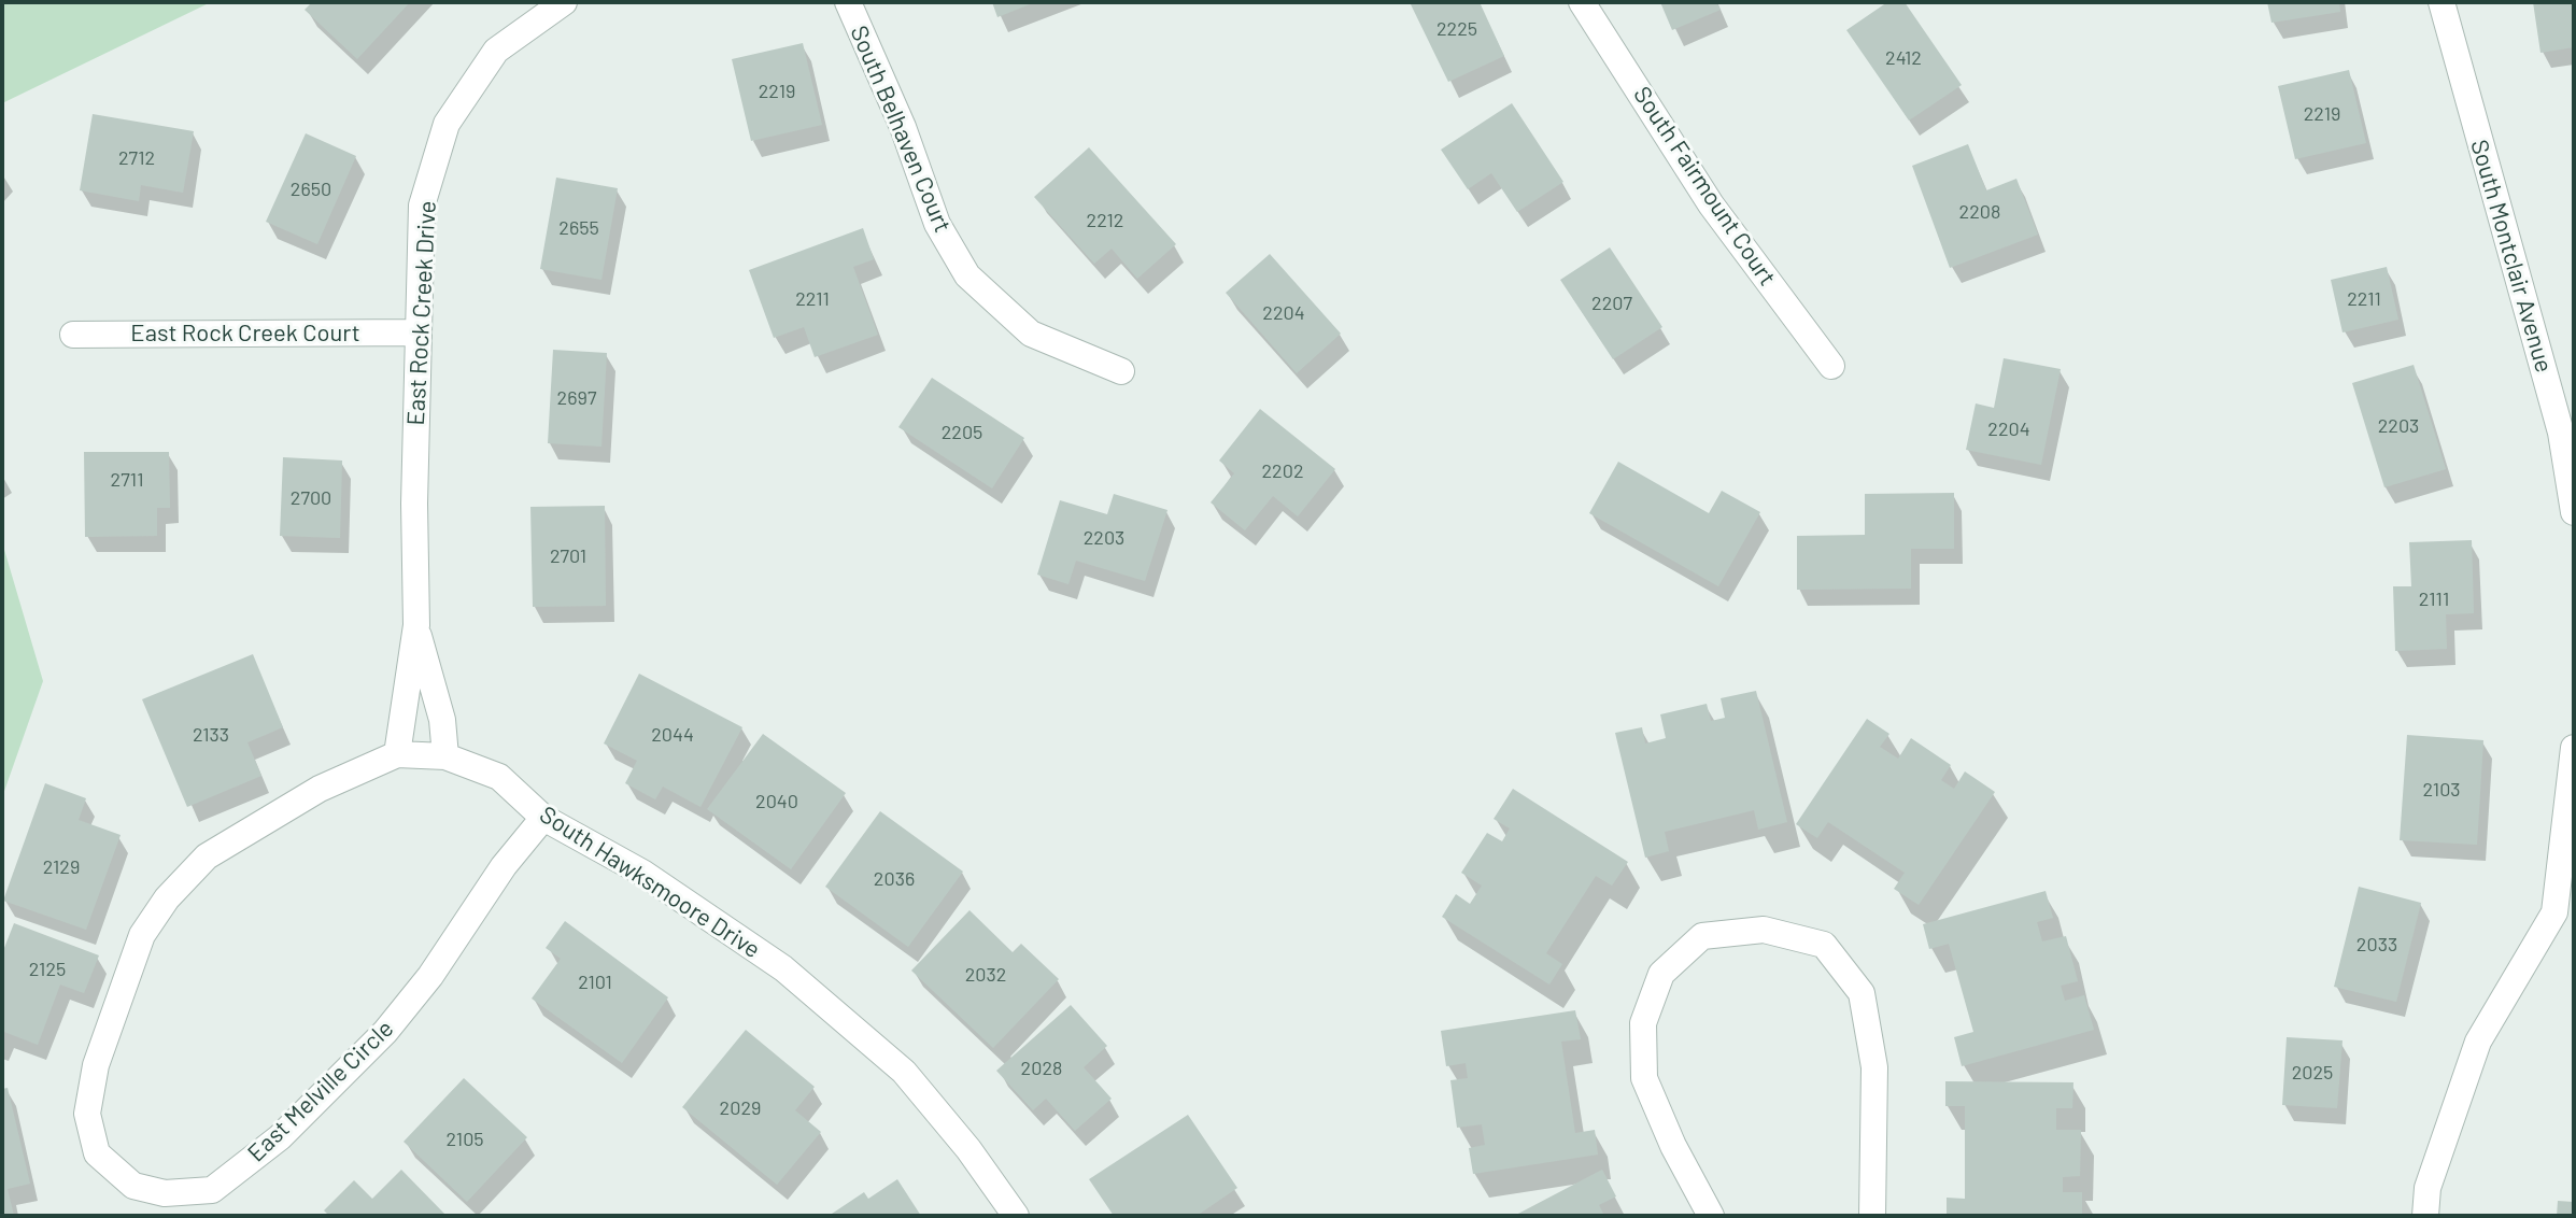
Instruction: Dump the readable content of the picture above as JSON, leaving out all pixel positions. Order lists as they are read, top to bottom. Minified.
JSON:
{"streets":{"street":["South Belhaven Court","South Fairmount Court","South Montclair Avenue","East Rock Creek Drive","East Rock Creek Court","South Hawksmoore Drive","East Melville Circle"]},"crossings":[["East Rock Creek Drive","East Rock Creek Court"],["East Rock Creek Drive","South Hawksmoore Drive"],["East Rock Creek Drive","East Melville Circle"],["South Hawksmoore Drive","East Melville Circle"]],"house_numbers":["2225","2412","2219","2219","2712","2650","2208","2212","2655","2211","2211","2207","2204","2697","2203","2204","2205","2202","2711","2700","2203","2701","2111","2133","2044","2103","2040","2129","2036","2033","2125","2032","2101","2028","2025","2029","2105"]}
